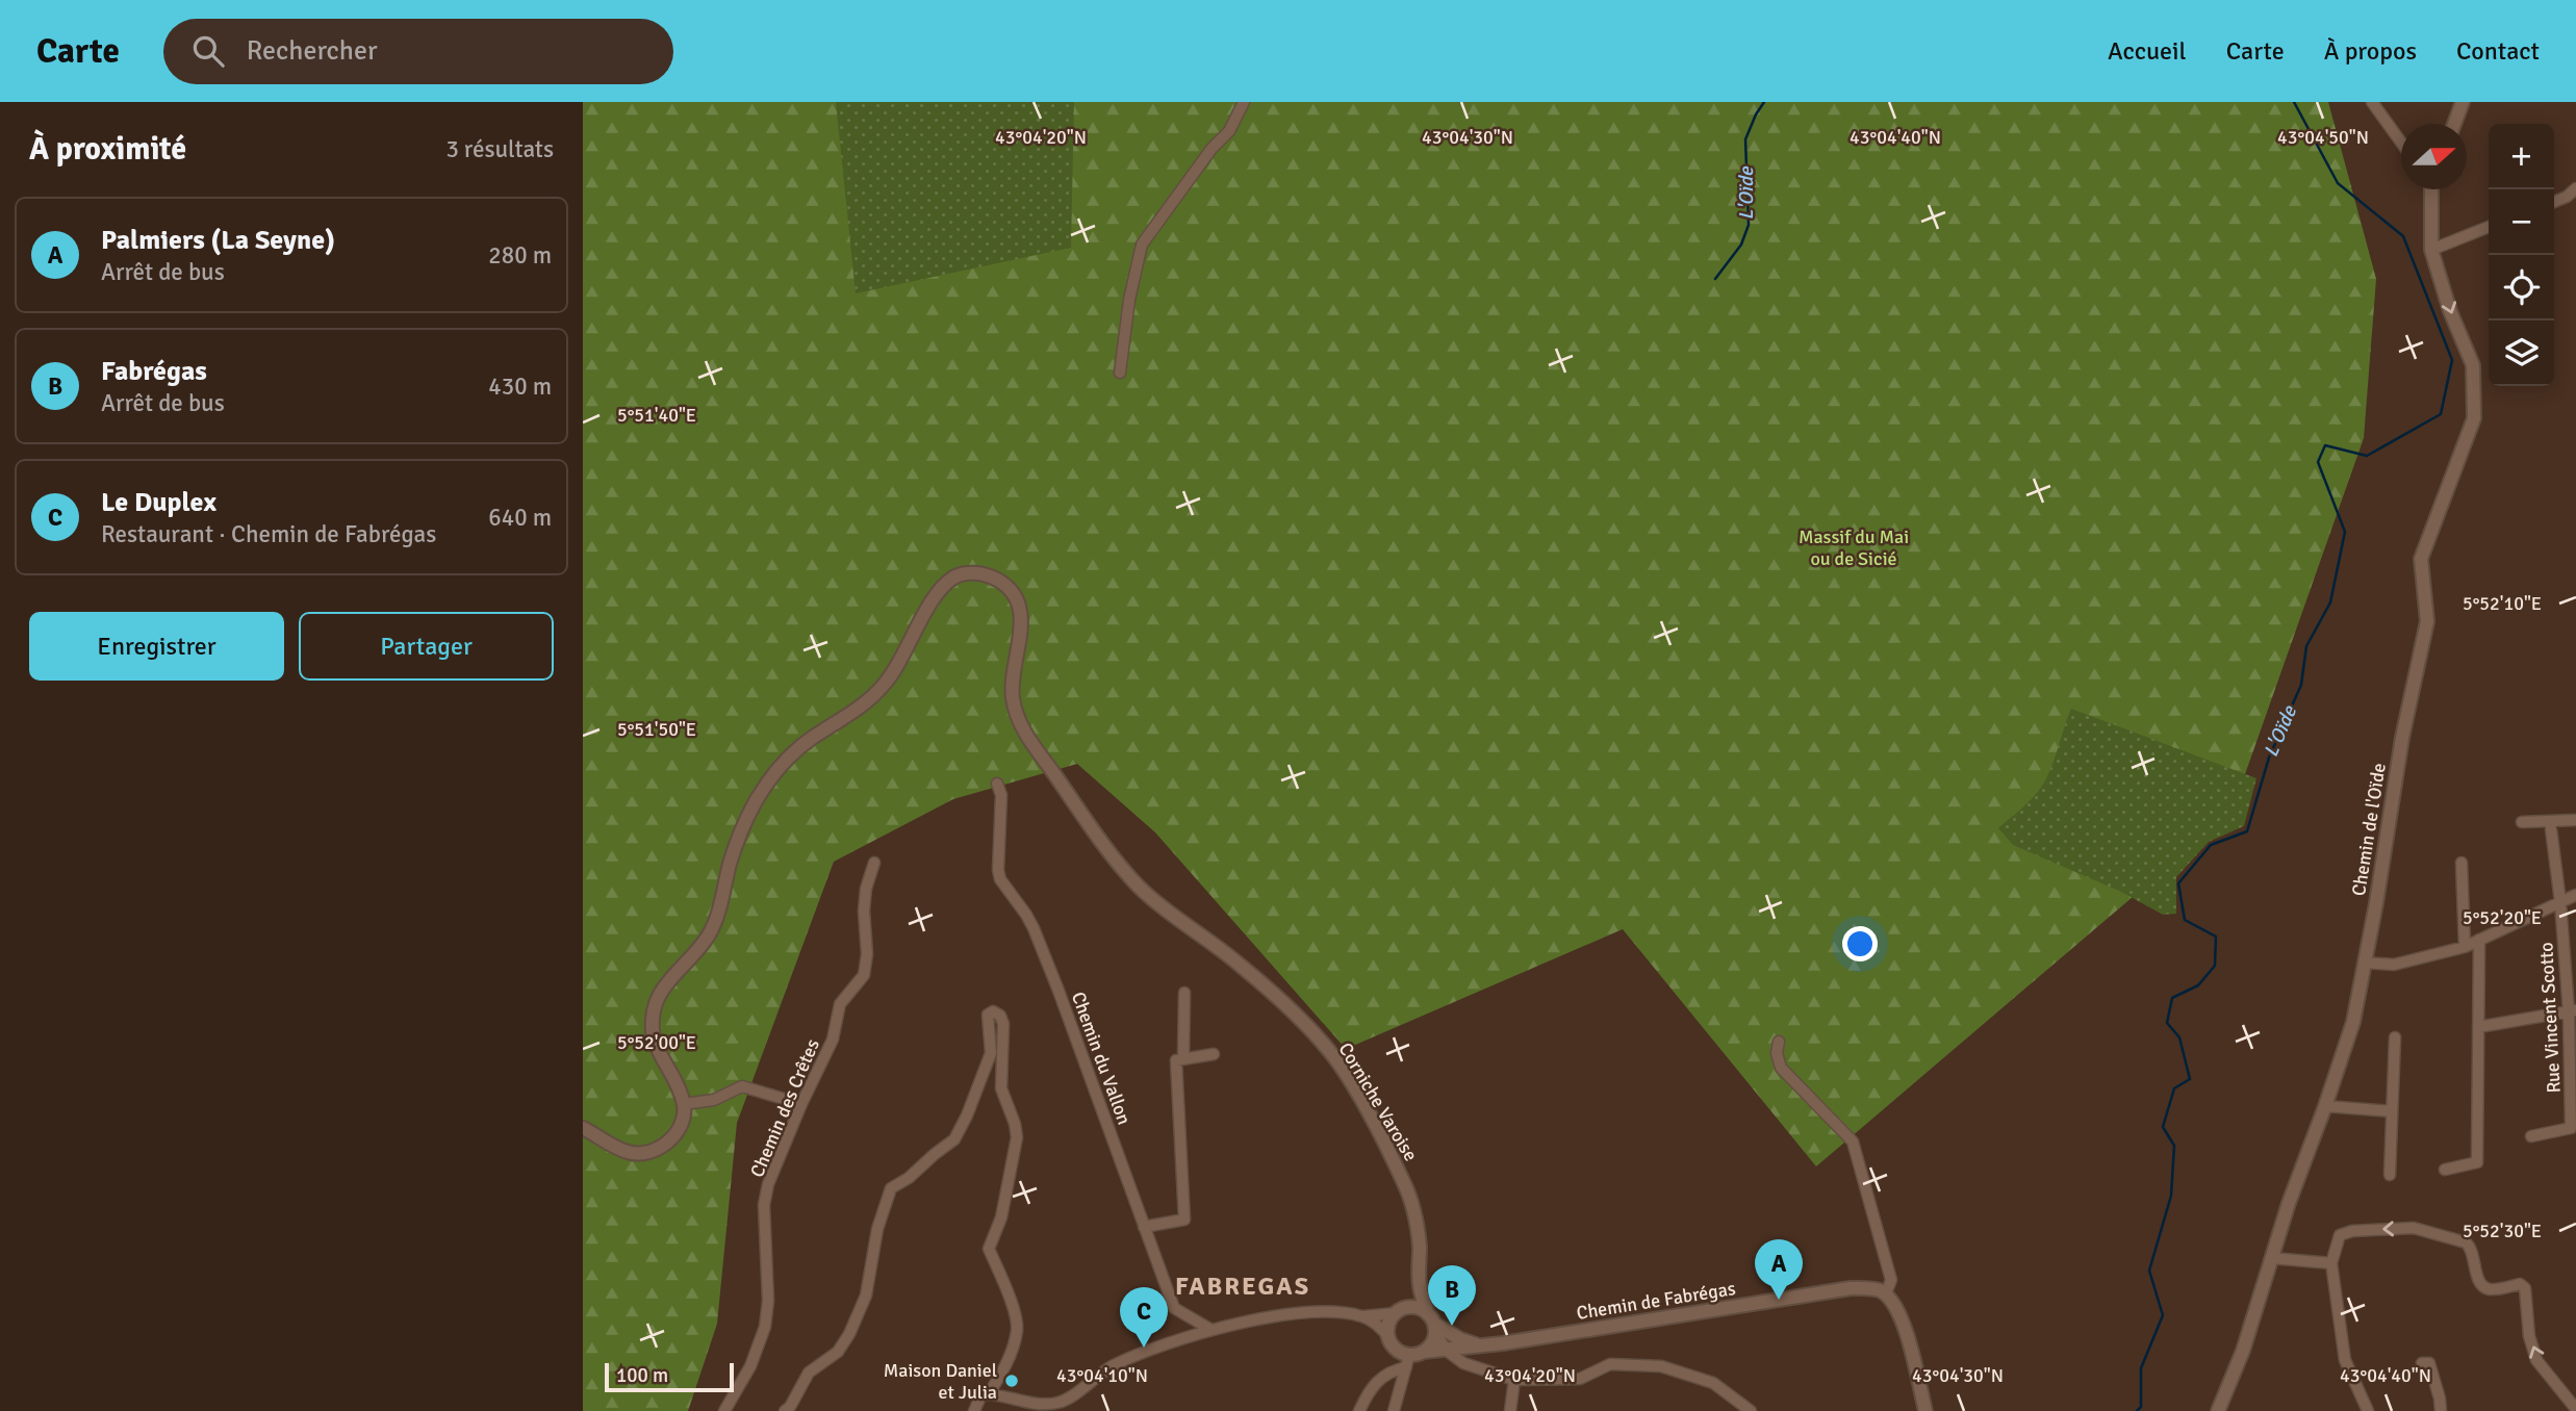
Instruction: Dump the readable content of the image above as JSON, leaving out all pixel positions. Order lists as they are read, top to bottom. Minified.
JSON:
{"streets":{"street":["Chemin de l'Oïde","Rue Vincent Scotto","Chemin du Vallon","Corniche Varoise","Chemin des Crêtes","Chemin de Fabrégas"]},"crossings":[["Corniche Varoise","Chemin de Fabrégas"]],"one_way":["Chemin de l'Oïde"],"districts":["FABREGAS"],"water":["L'Oïde"],"parks":["Massif du Mai ou de Sicié"],"places":["Maison Daniel et Julia"],"scale_bar":"100 m","north":"right","page":{"header":"Carte","search":"Rechercher","nav":["Accueil","Carte","À propos","Contact"],"heading":["À proximité","3 résultats"],"map_buttons":["+","−"],"list":[{"mark":"A","name":"Palmiers (La Seyne)","note":"Arrêt de bus","value":"280 m"},{"mark":"B","name":"Fabrégas","note":"Arrêt de bus","value":"430 m"},{"mark":"C","name":"Le Duplex","note":"Restaurant · Chemin de Fabrégas","value":"640 m"}],"buttons":["Enregistrer","Partager"],"pins":["A","B","C"],"scale":"100 m"},"coordinates":["43°04'50\"N","43°04'20\"N","43°04'30\"N","43°04'40\"N","5°51'40\"E","5°52'10\"E","5°51'50\"E","5°52'20\"E","5°52'00\"E","5°52'30\"E","43°04'10\"N"]}
